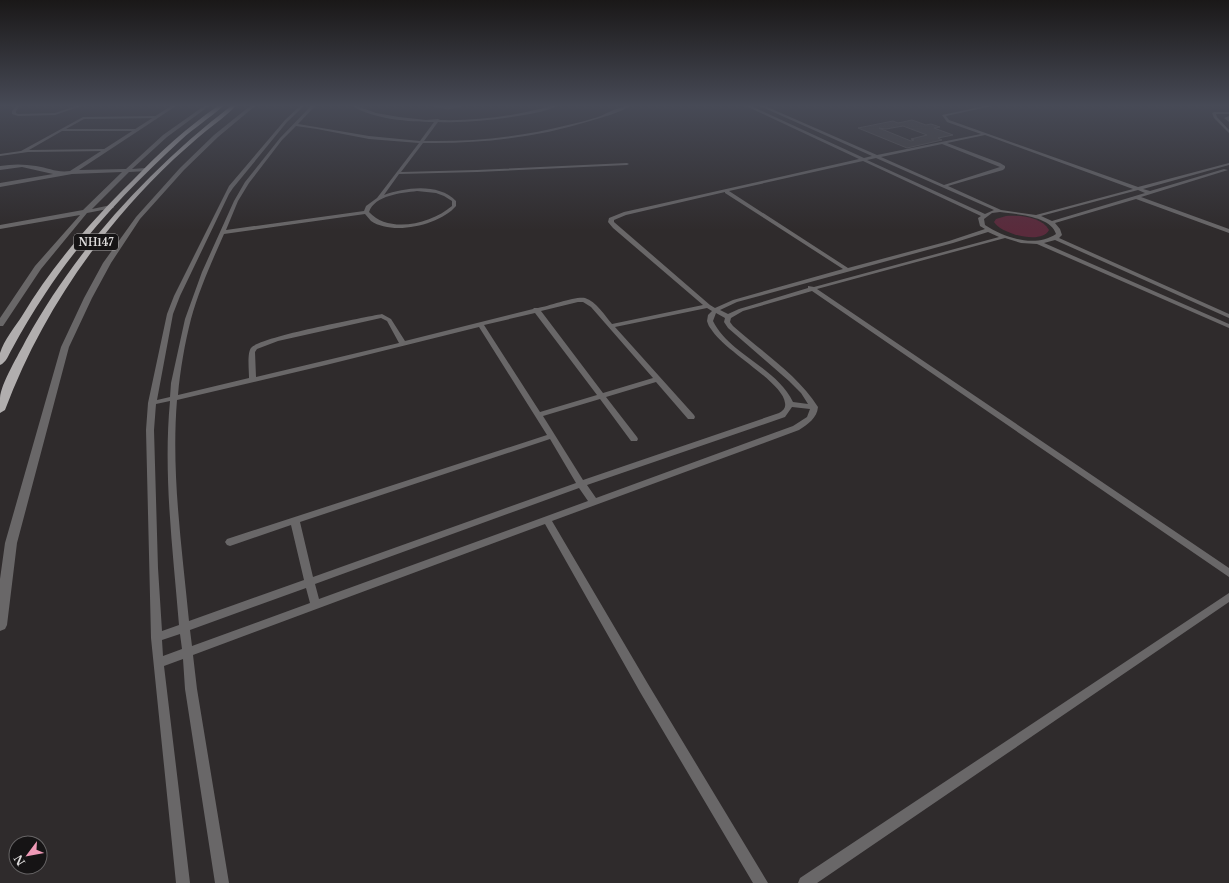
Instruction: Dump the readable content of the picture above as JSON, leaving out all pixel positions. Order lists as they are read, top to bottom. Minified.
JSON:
{"streets":{"highway":["NH147"]},"north":"bottom left"}
